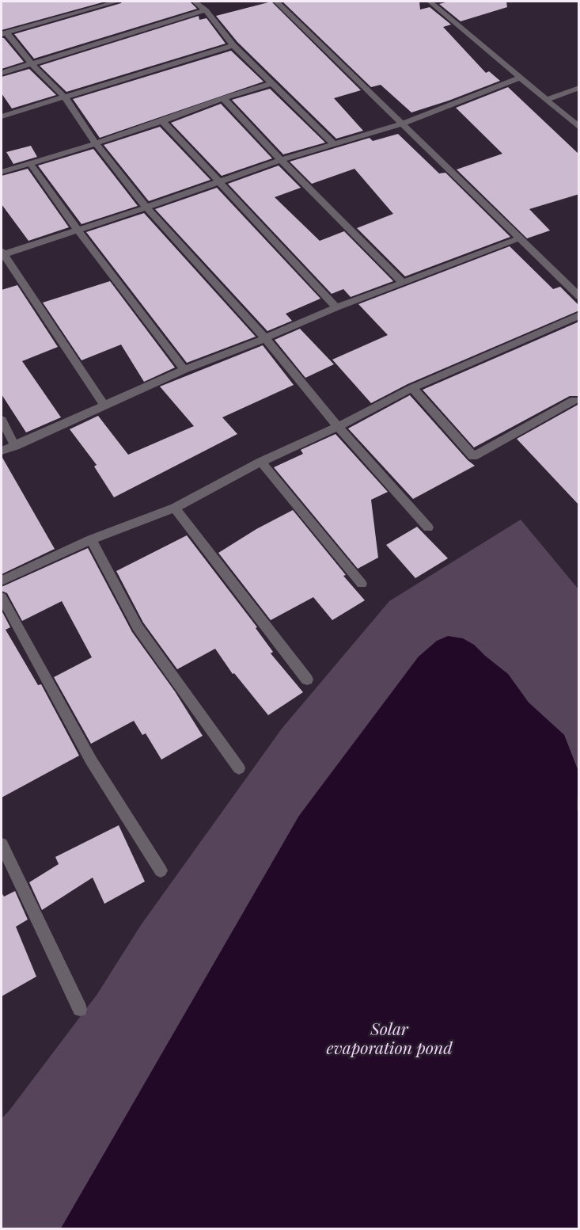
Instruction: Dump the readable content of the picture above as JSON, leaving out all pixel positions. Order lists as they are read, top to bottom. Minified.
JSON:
{"water":["Solar evaporation pond"]}
